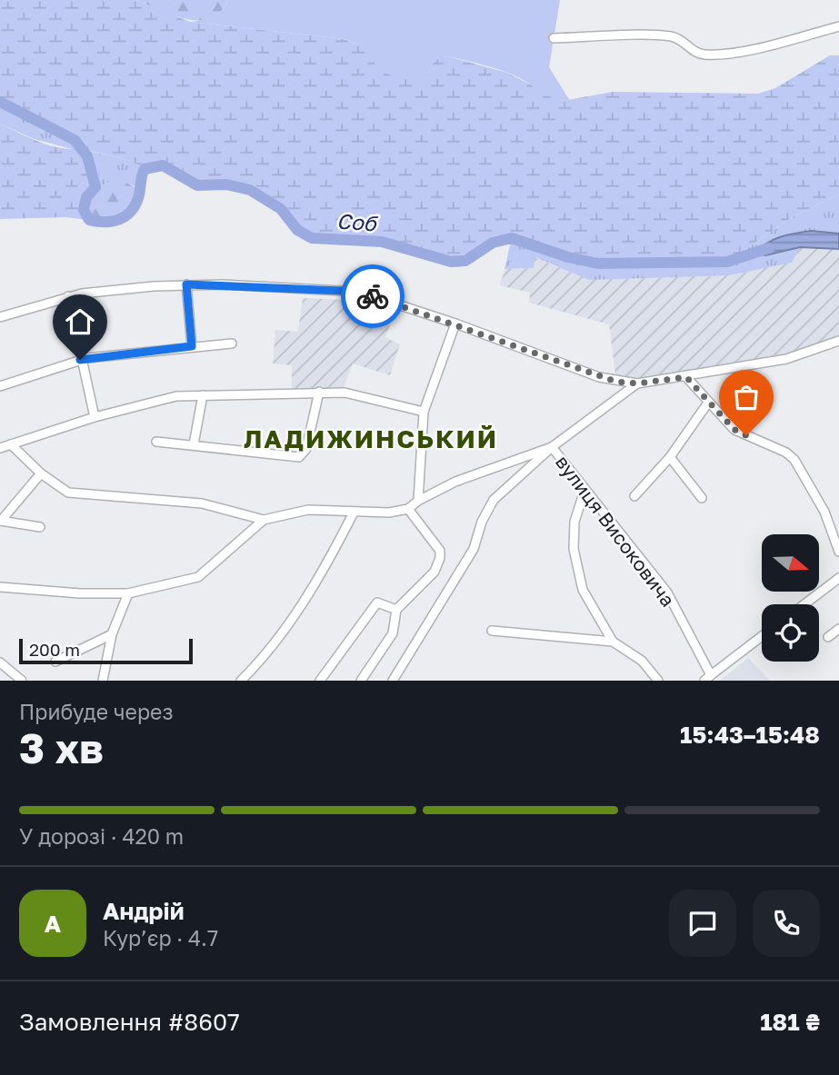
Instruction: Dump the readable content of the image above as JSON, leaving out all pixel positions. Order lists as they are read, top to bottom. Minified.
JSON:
{"streets":{"street":["вулиця Високовича"]},"districts":["ЛАДИЖИНСЬКИЙ"],"water":["Соб"],"scale_bar":"200 m","north":"right","page":{"scale":"200 m","heading":["3 хв","Прибуде через","15:43–15:48"],"panel":["Андрій","Кур’єр · 4.7","Замовлення #8607","181 ₴"],"bar":"У дорозі · 420 m","round":"А"}}
